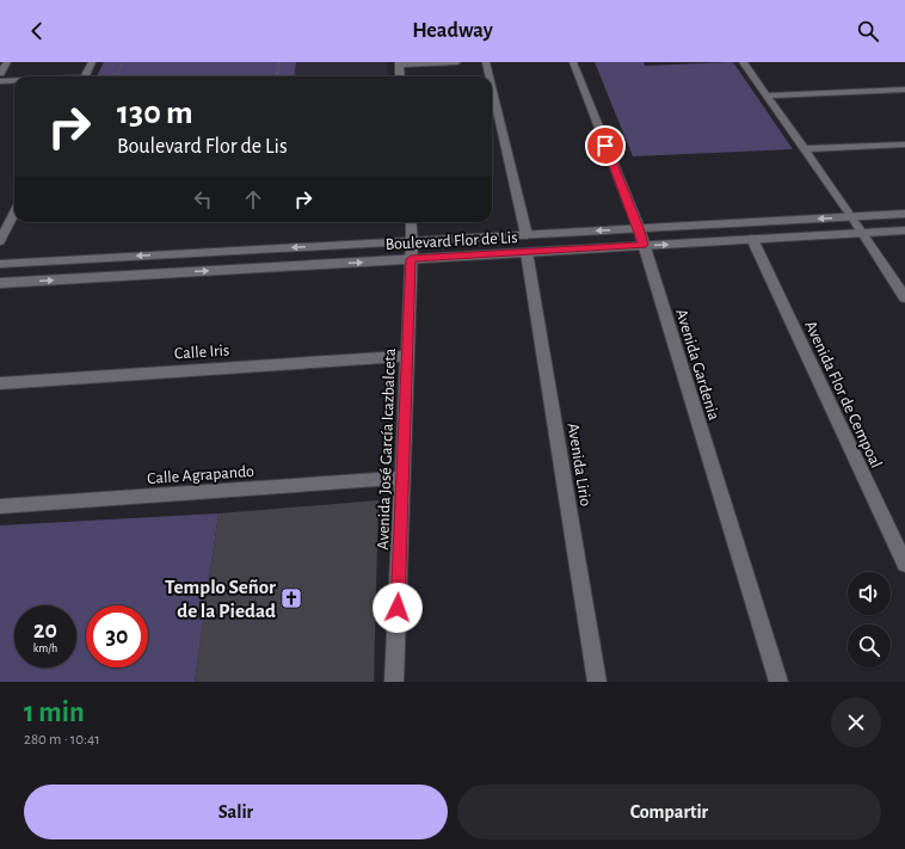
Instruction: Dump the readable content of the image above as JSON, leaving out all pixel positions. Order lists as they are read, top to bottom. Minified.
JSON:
{"streets":{"street":["Boulevard Flor de Lis","Calle Iris","Avenida Gardenia","Avenida Flor de Cempoal","Avenida José García Icazbalceta","Avenida Lirio","Calle Agrapando"]},"crossings":[["Boulevard Flor de Lis","Avenida Gardenia"],["Boulevard Flor de Lis","Avenida Flor de Cempoal"],["Boulevard Flor de Lis","Avenida José García Icazbalceta"],["Boulevard Flor de Lis","Avenida Lirio"],["Calle Iris","Avenida José García Icazbalceta"],["Avenida José García Icazbalceta","Calle Agrapando"]],"places":{"church":["Templo Señor de la Piedad"]},"page":{"header":"Headway","turn":["130 m","Boulevard Flor de Lis"],"speed":"20 km/h","limit":"30","heading":["1 min","280 m · 10:41"],"buttons":["Salir","Compartir"]}}
